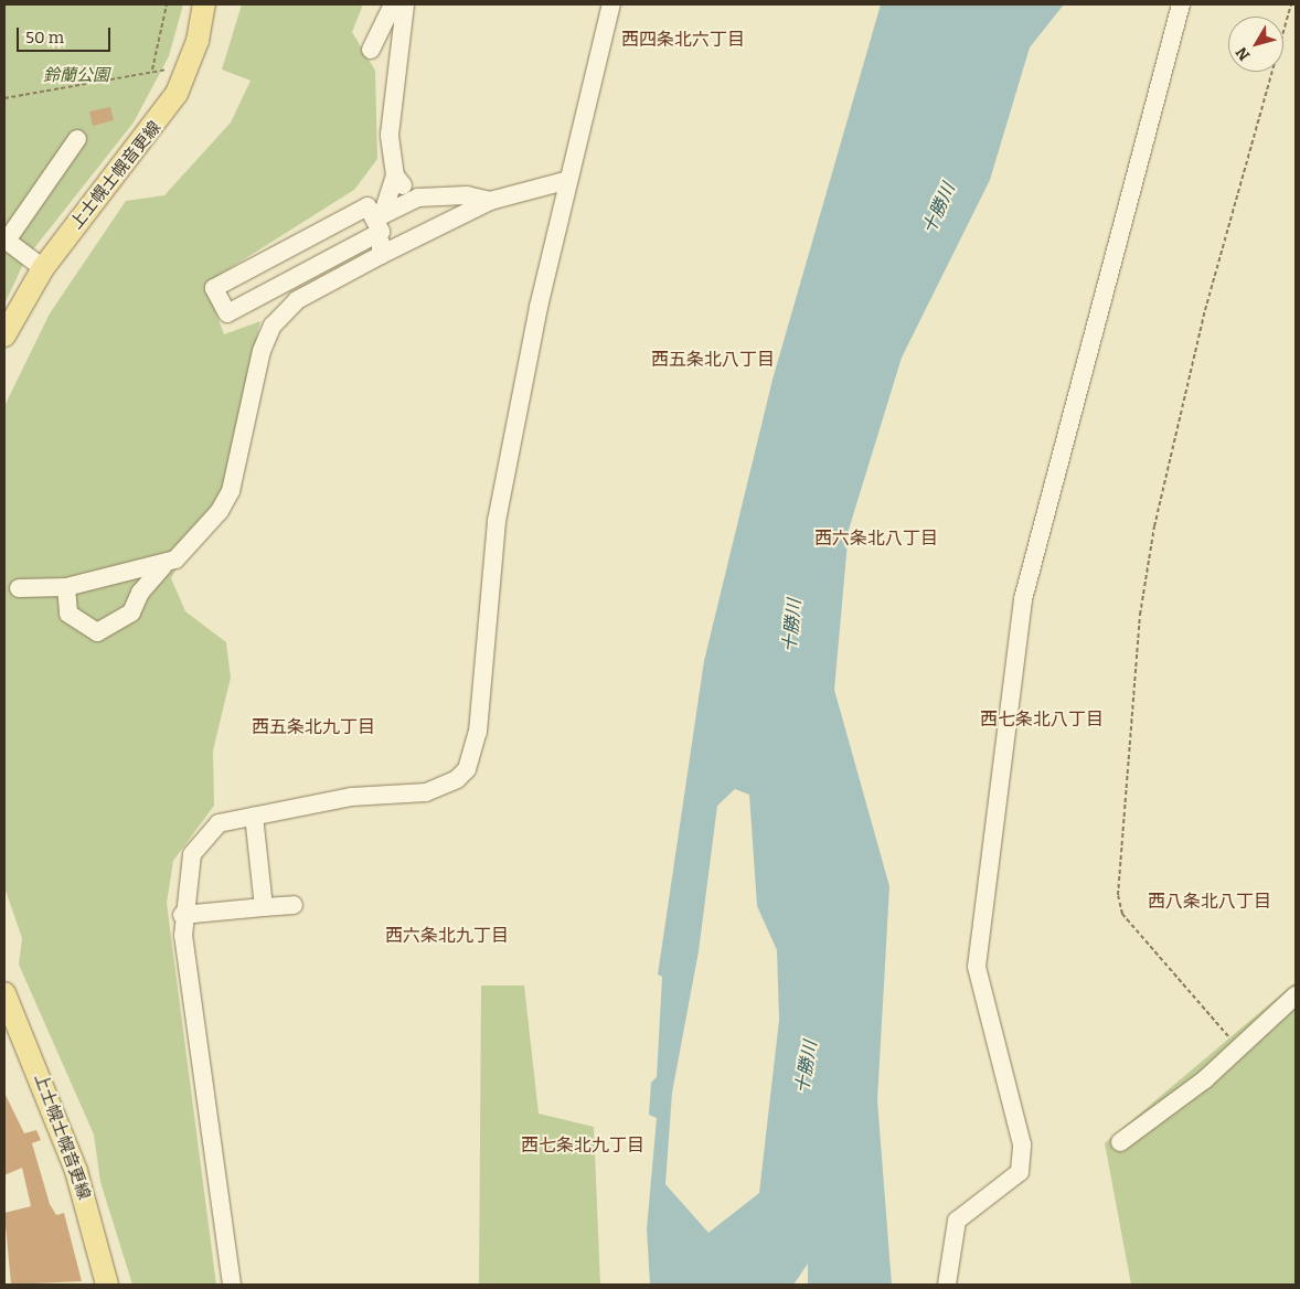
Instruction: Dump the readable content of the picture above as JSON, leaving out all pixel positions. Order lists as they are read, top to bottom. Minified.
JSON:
{"streets":{"main road":["上士幌士幌音更線"]},"districts":["西四条北六丁目","西五条北八丁目","西六条北八丁目","西七条北八丁目","西五条北九丁目","西八条北八丁目","西六条北九丁目","西七条北九丁目"],"water":["十勝川"],"parks":["鈴蘭公園"],"scale_bar":"50 m","north":"bottom left"}
